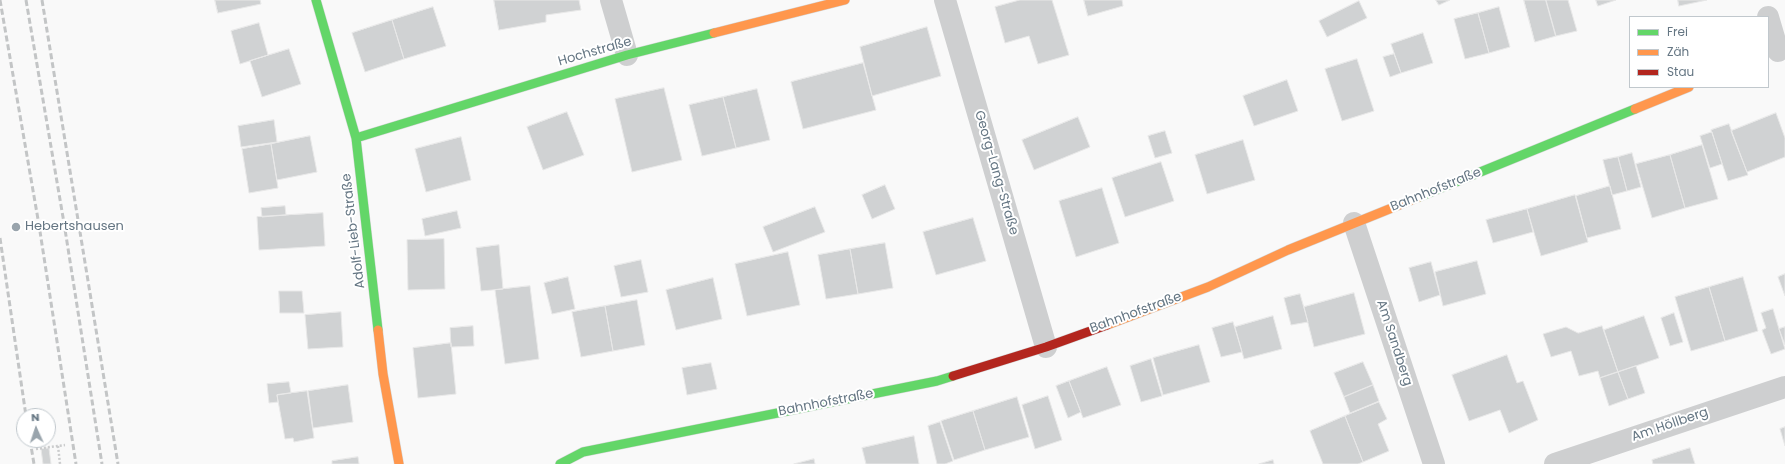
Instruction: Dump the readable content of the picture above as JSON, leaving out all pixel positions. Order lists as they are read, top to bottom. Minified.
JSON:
{"streets":{"street":["Hochstraße","Georg-Lang-Straße","Bahnhofstraße","Adolf-Lieb-Straße","Am Sandberg","Am Höllberg"]},"crossings":[["Hochstraße","Adolf-Lieb-Straße"],["Georg-Lang-Straße","Bahnhofstraße"],["Bahnhofstraße","Am Sandberg"]],"places":["Hebertshausen"],"legend":["Frei","Zäh","Stau"],"north":"top"}
